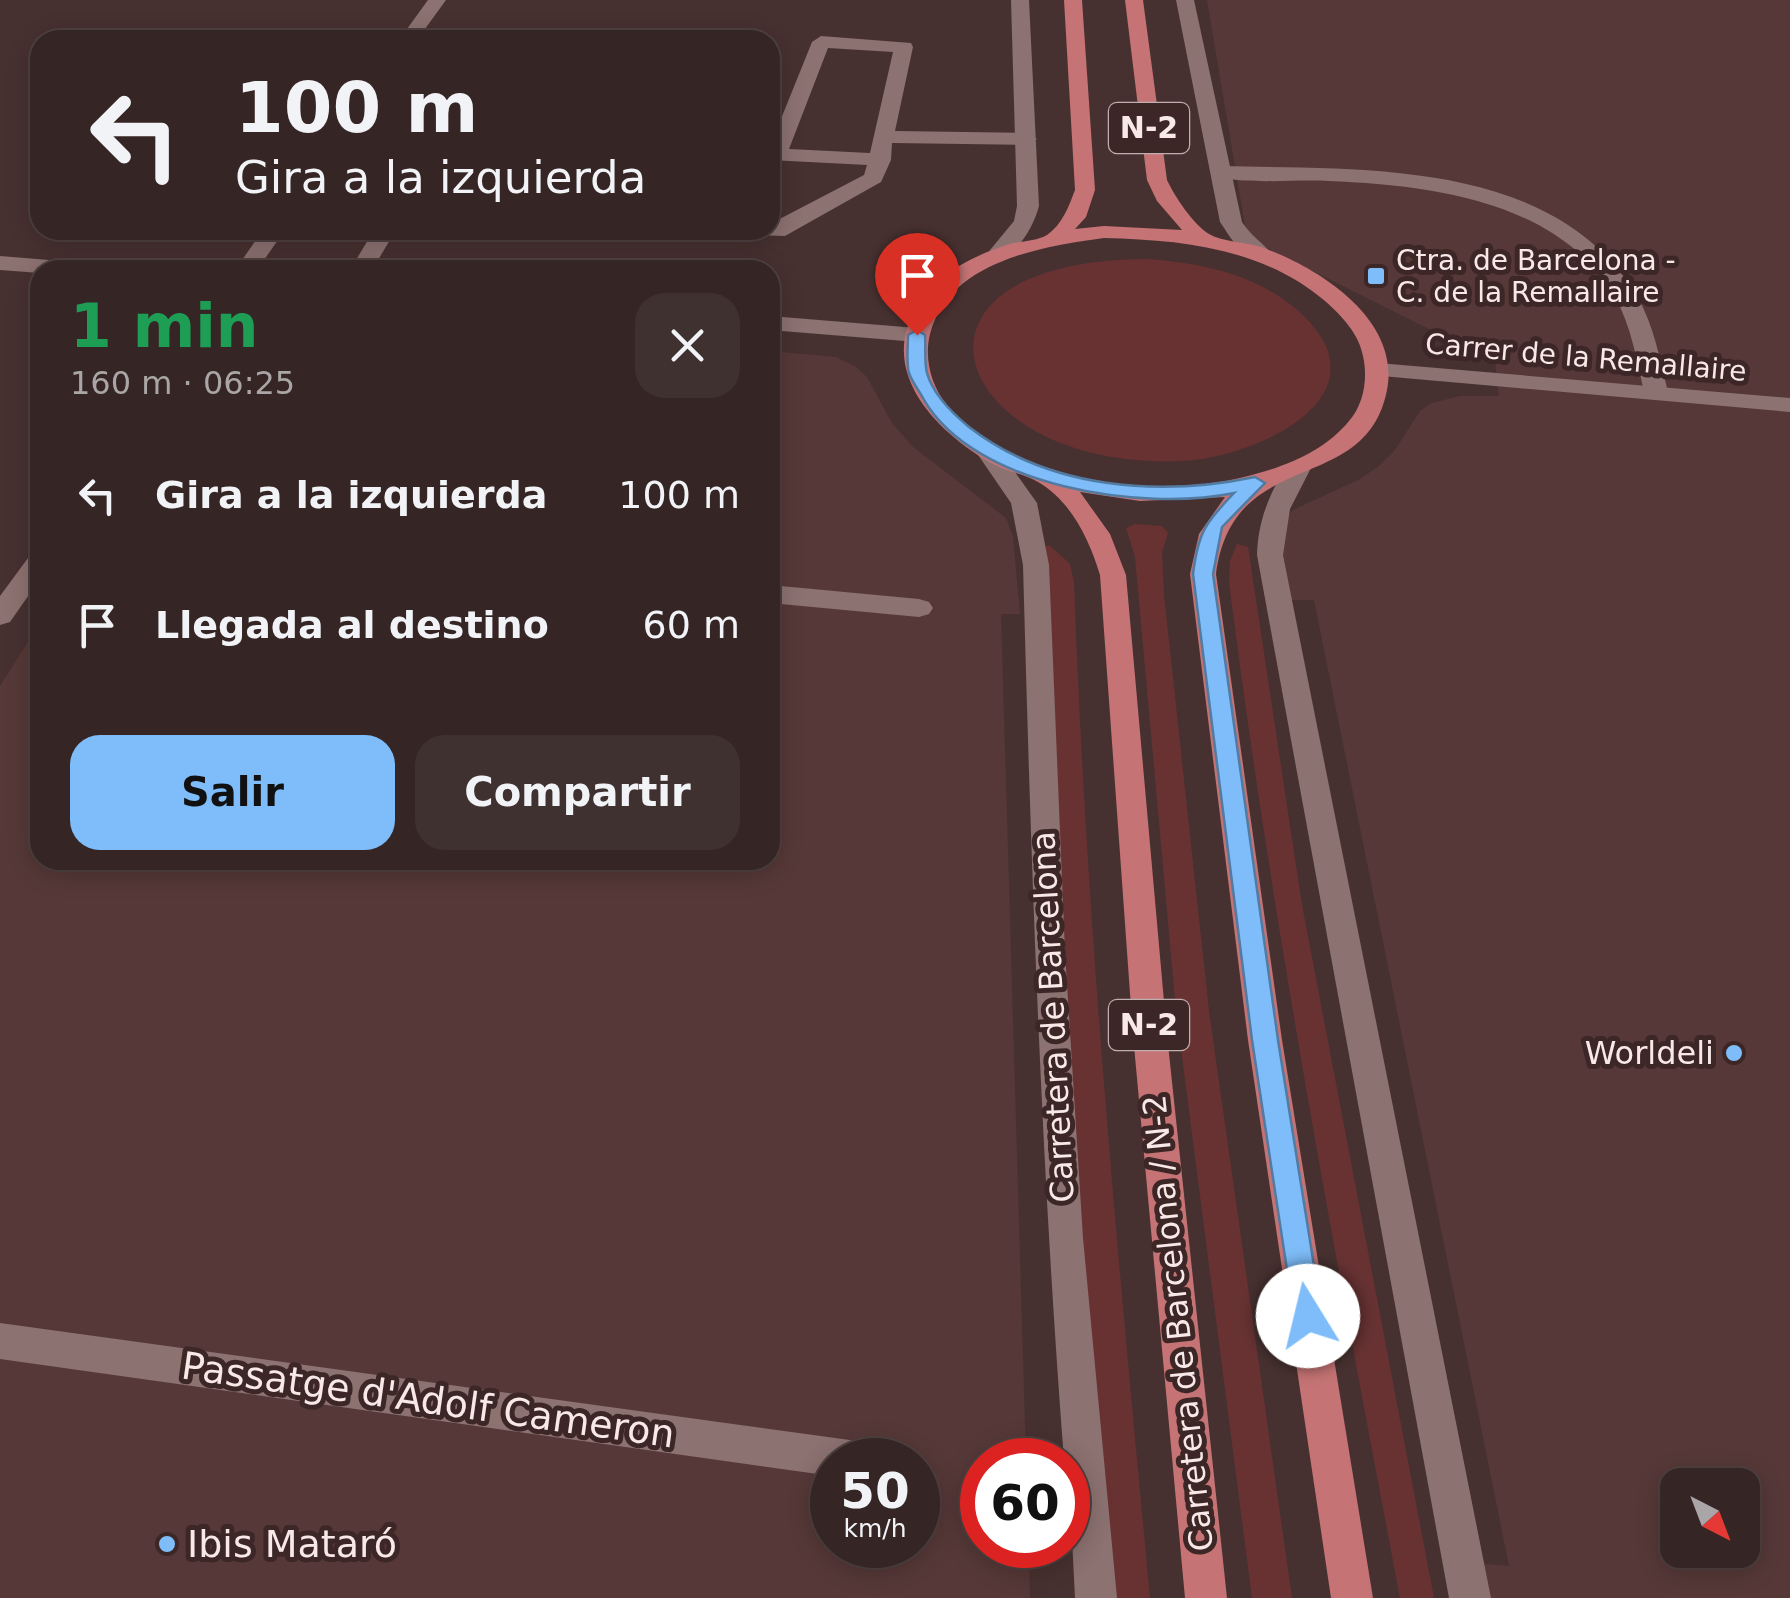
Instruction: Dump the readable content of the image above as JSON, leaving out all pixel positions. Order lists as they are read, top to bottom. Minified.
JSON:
{"streets":{"main road":["N-2","Carretera de Barcelona / N-2"],"street":["Carrer de la Remallaire","Carretera de Barcelona","Passatge d'Adolf Cameron"]},"places":{"transit":["Ctra. de Barcelona - C. de la Remallaire"],"other":["Worldeli","Ibis Mataró"]},"north":"bottom right","page":{"turn":["100 m","Gira a la izquierda"],"heading":["1 min","160 m · 06:25"],"list":[{"name":"Gira a la izquierda","value":"100 m"},{"name":"Llegada al destino","value":"60 m"}],"buttons":["Salir","Compartir"],"speed":"50 km/h","limit":"60"}}
